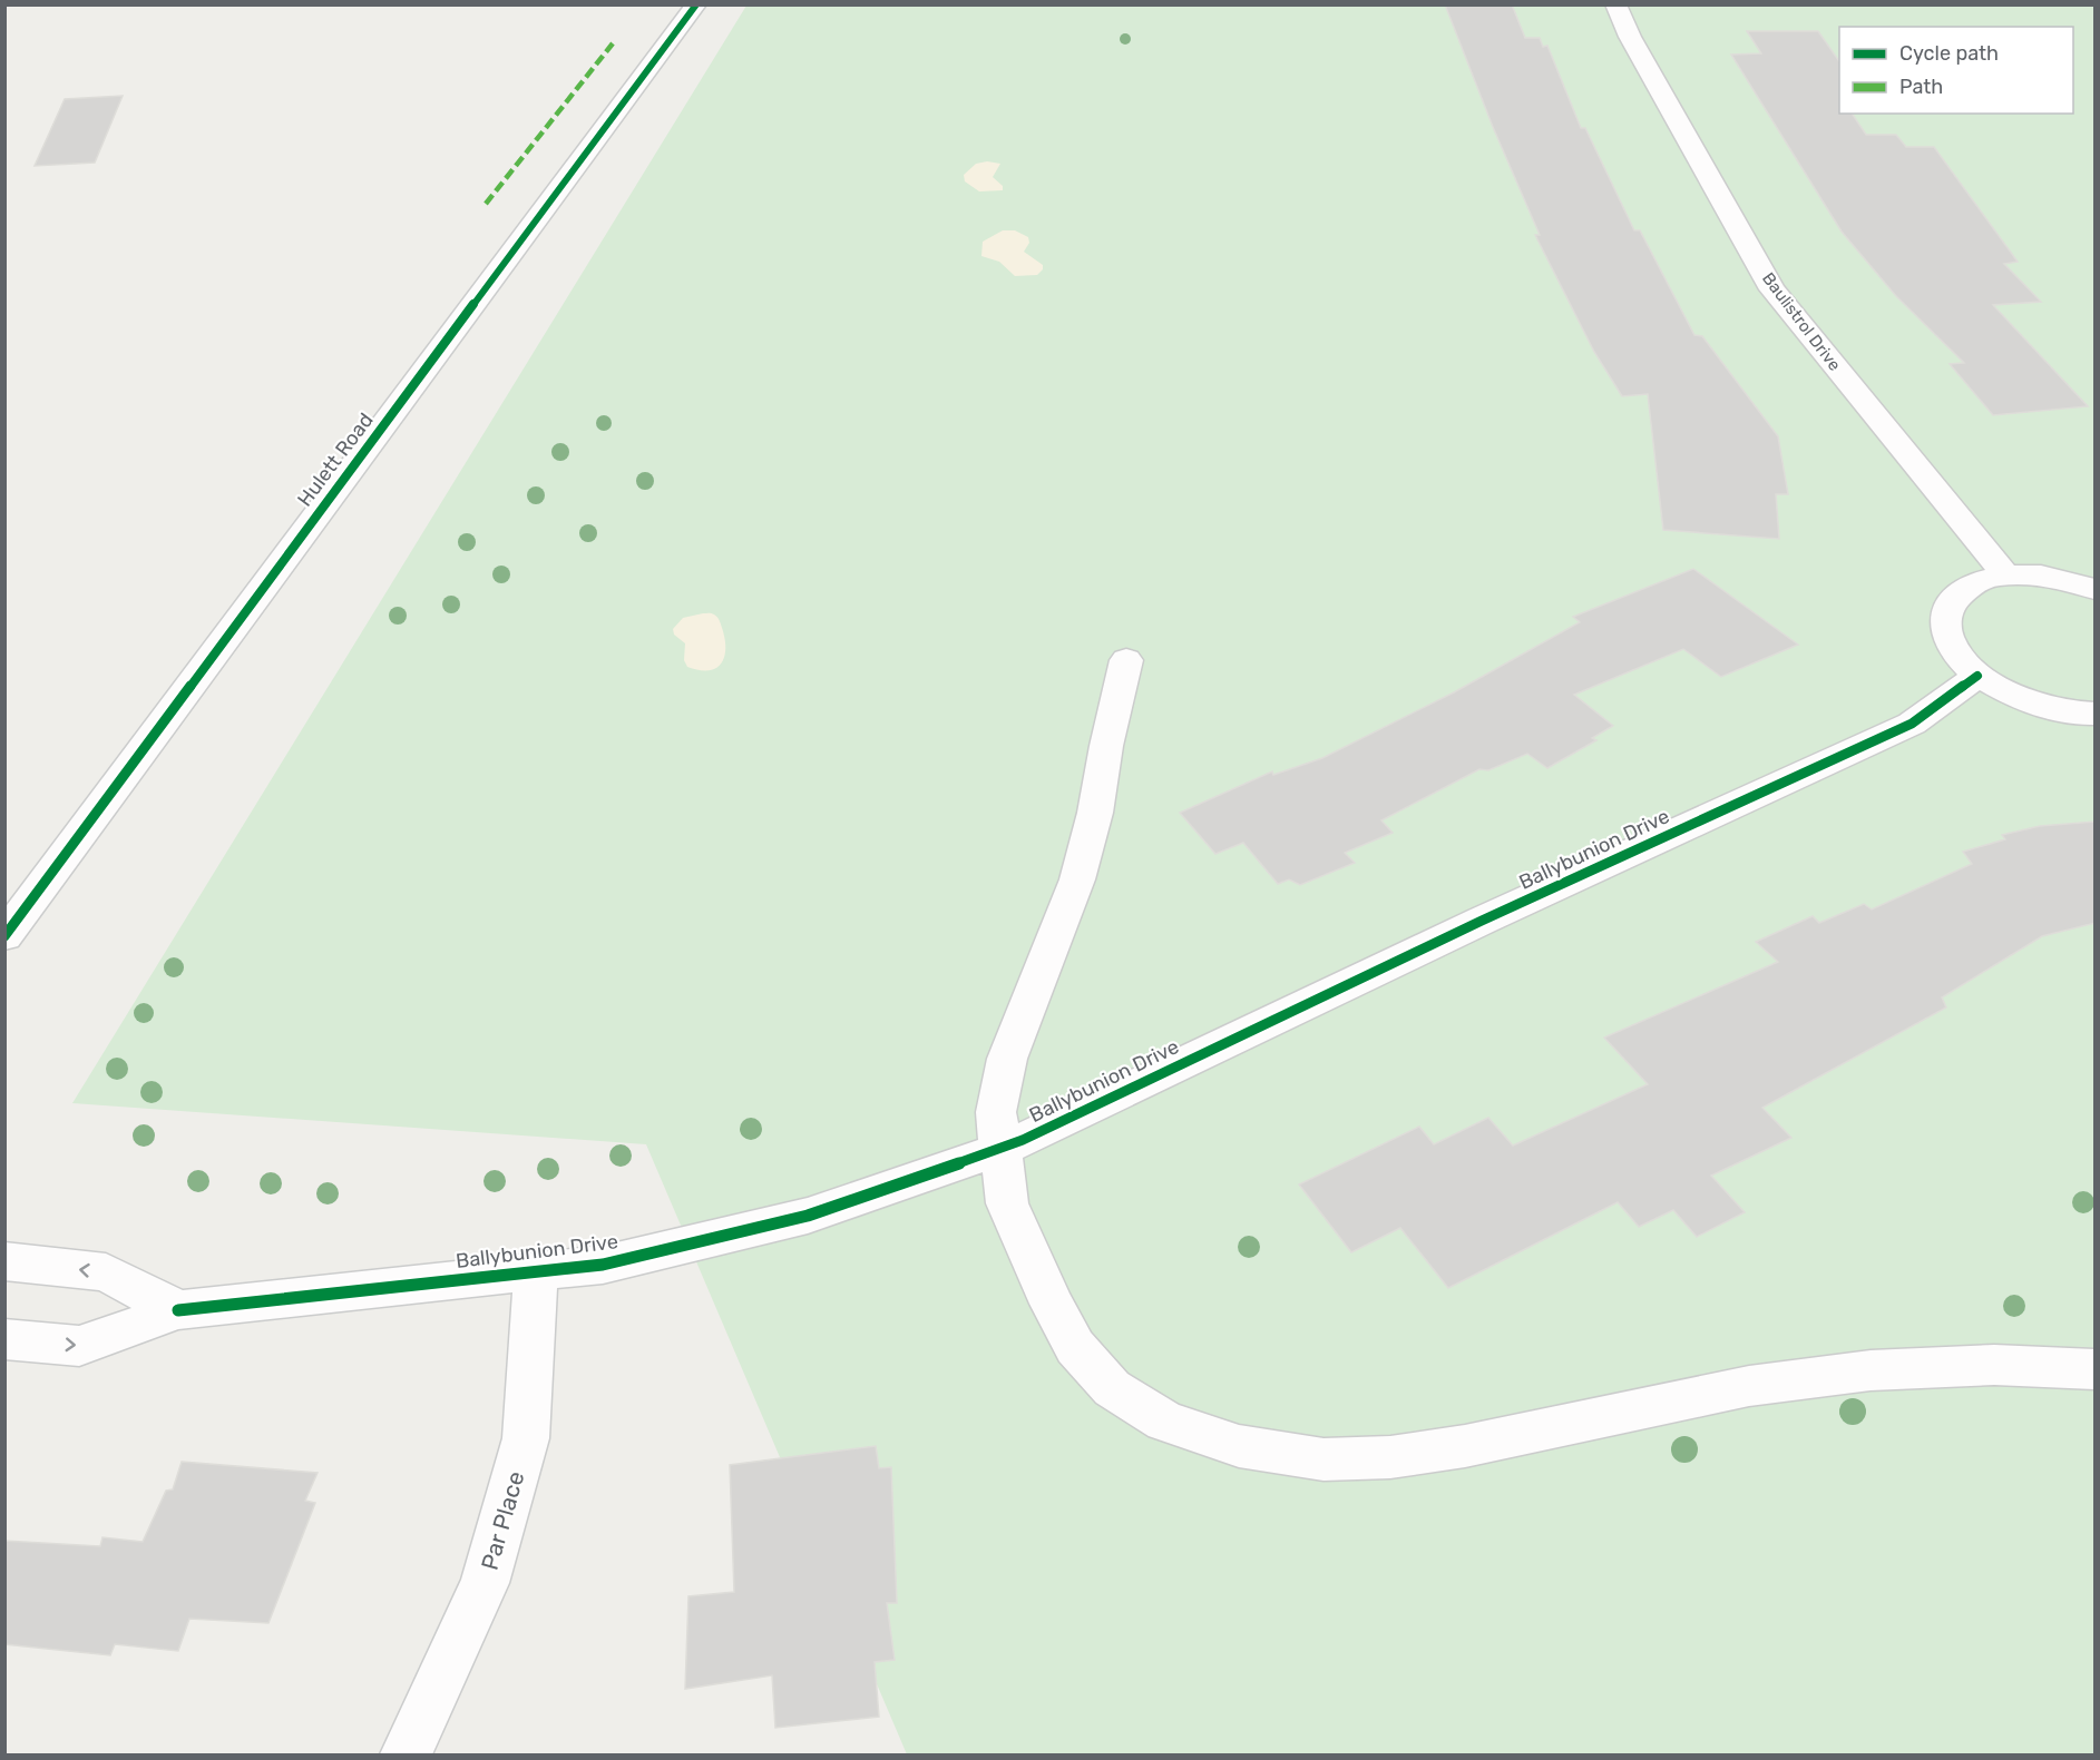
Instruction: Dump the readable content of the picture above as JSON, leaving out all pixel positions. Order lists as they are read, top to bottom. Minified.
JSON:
{"streets":{"street":["Baulistrol Drive","Hulett Road","Ballybunion Drive","Par Place"]},"crossings":[["Ballybunion Drive","Par Place"]],"legend":["Cycle path","Path"]}
